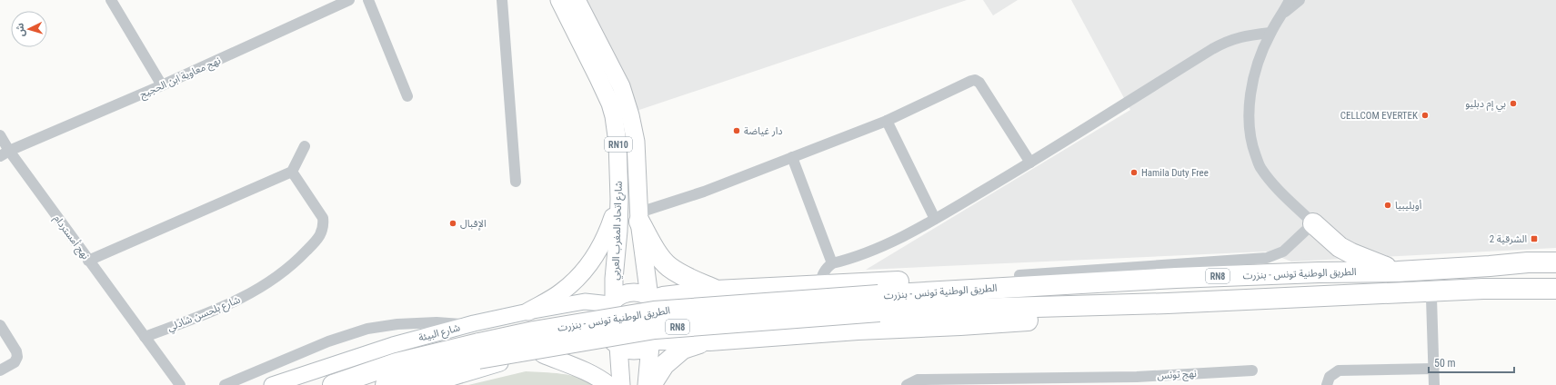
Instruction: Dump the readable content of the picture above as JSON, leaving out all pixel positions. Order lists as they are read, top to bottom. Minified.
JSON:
{"streets":{"highway":["الطريق الوطنية تونس - بنزرت","RN8"],"main road":["RN10","شارع اتحاد المغرب العربي","شارع البيئة"],"street":["نهج معاوية ابن الحجيج","نهج أمستردام","شارع بلحسن شادلي","نهج تونس"]},"crossings":[["نهج معاوية ابن الحجيج","نهج أمستردام"],["RN10","شارع اتحاد المغرب العربي"],["RN10","الطريق الوطنية تونس - بنزرت"],["RN10","شارع البيئة"],["شارع اتحاد المغرب العربي","شارع البيئة"],["نهج أمستردام","شارع بلحسن شادلي"],["الطريق الوطنية تونس - بنزرت","RN8"]],"places":{"other":["بي إم دبليو","CELLCOM EVERTEK","دار غياضة","Hamila Duty Free","أويليبيا","الإقبال"],"transit":["الشرقية 2"]},"scale_bar":"50 m","north":"left"}
